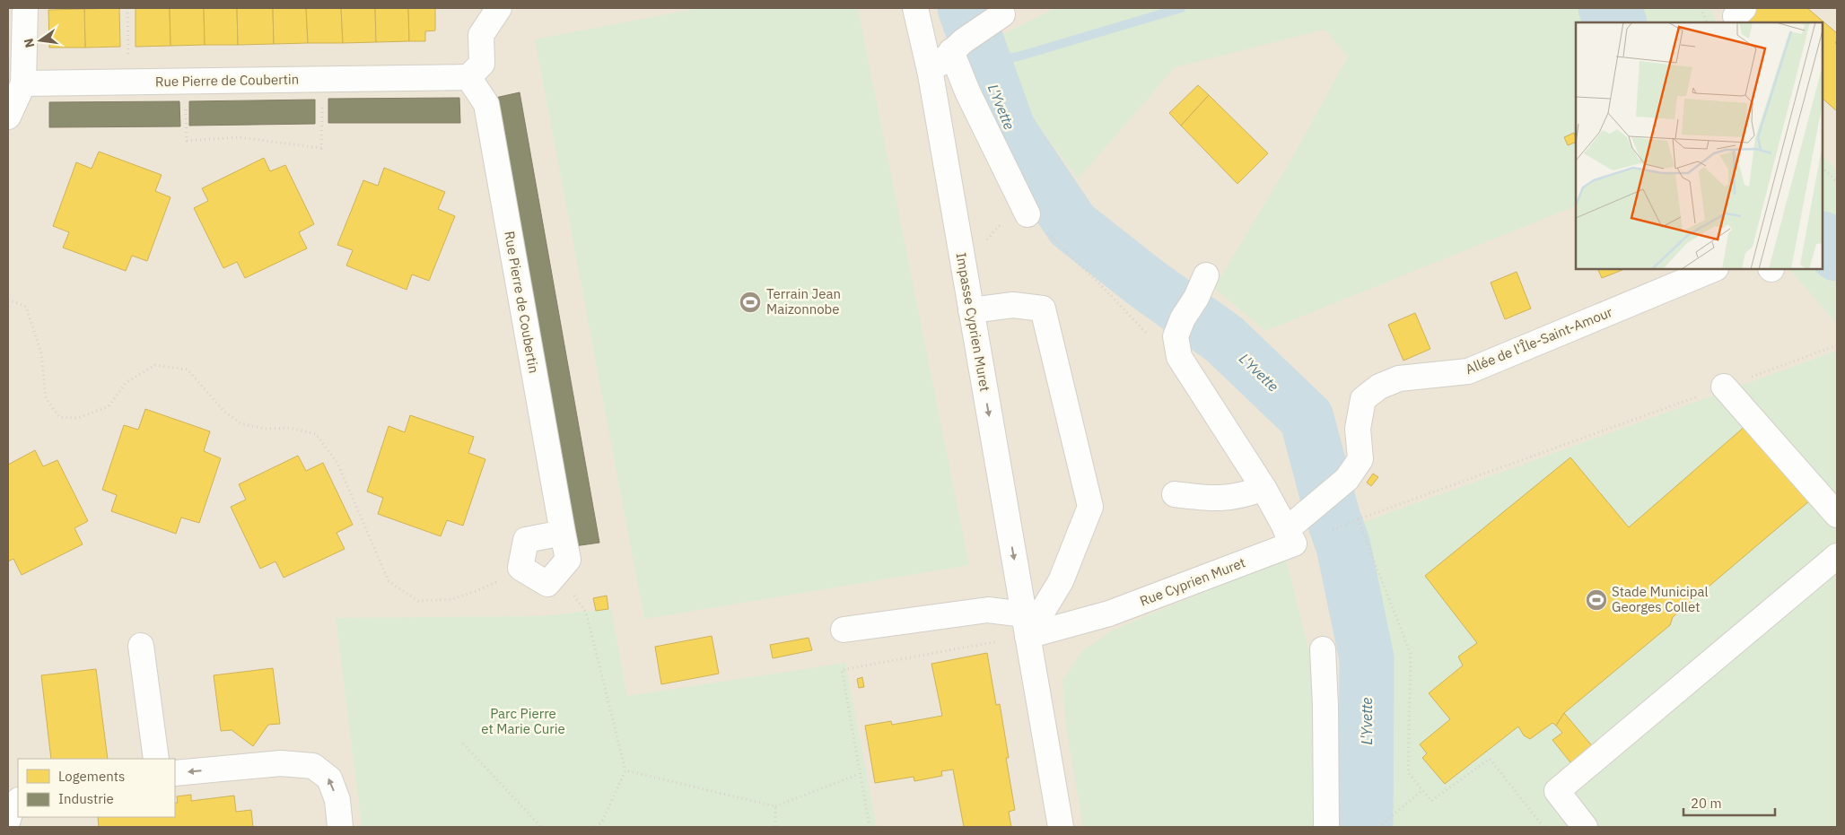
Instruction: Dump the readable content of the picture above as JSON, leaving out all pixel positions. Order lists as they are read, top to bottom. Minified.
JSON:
{"streets":{"street":["Rue Pierre de Coubertin","Impasse Cyprien Muret","Allée de l'Île-Saint-Amour","Rue Cyprien Muret"]},"crossings":[["Impasse Cyprien Muret","Rue Cyprien Muret"],["Allée de l'Île-Saint-Amour","Rue Cyprien Muret"]],"one_way":["Impasse Cyprien Muret"],"water":["L'Yvette"],"parks":["Parc Pierre et Marie Curie"],"places":{"sports":["Terrain Jean Maizonnobe","Stade Municipal Georges Collet"]},"legend":["Logements","Industrie"],"scale_bar":"20 m","north":"left"}
